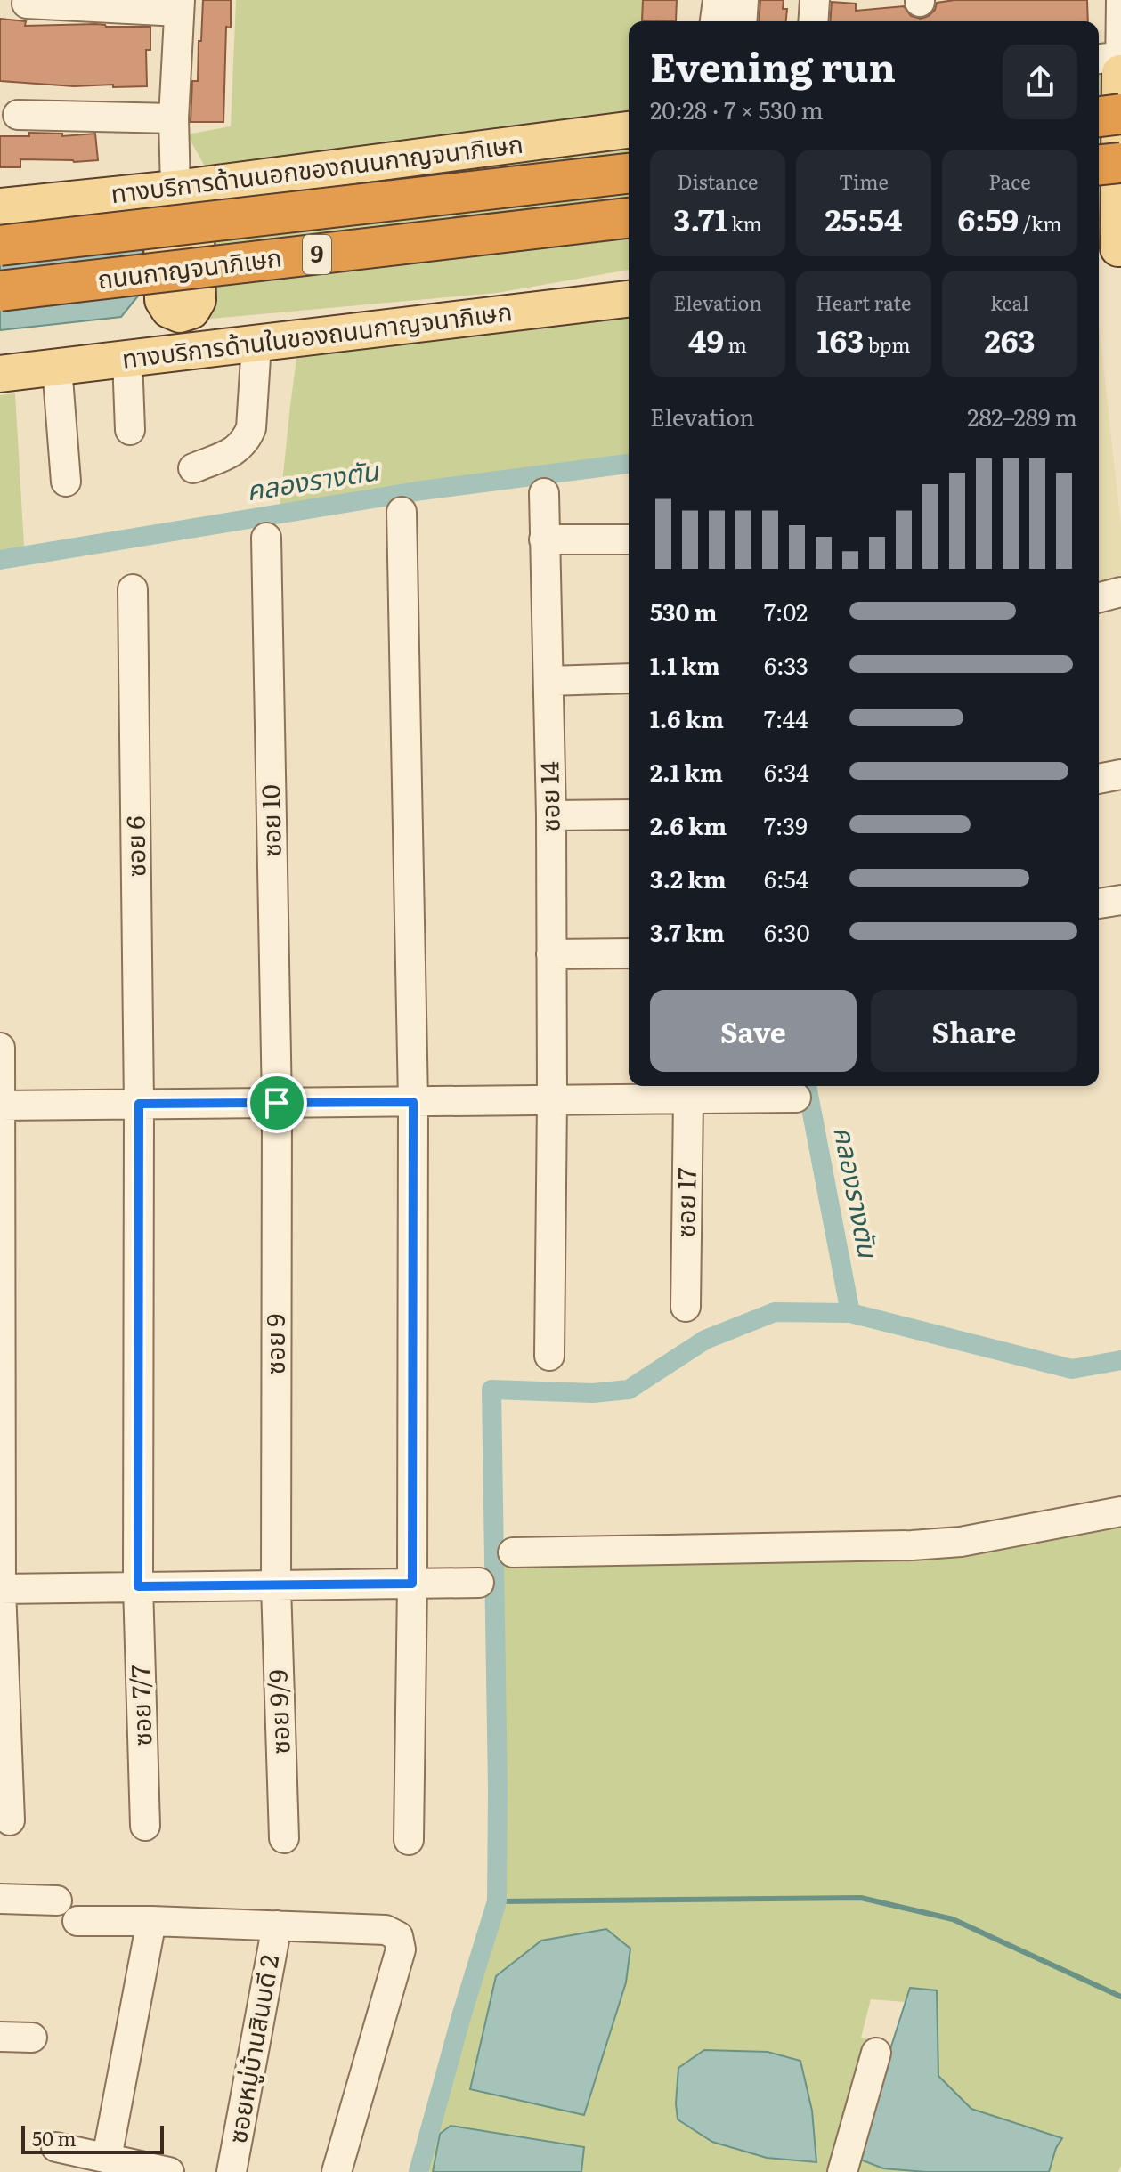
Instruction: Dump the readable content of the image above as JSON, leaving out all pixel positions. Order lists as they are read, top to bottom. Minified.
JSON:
{"streets":{"highway":["9","ถนนกาญจนาภิเษก"],"main road":["ทางบริการด้านนอกของถนนกาญจนาภิเษก","ทางบริการด้านในของถนนกาญจนาภิเษก"],"street":["ซอย 14","ซอย 10","ซอย 6","ซอย 17","ซอย 9","ซอย 7/7","ซอย 9/9","ซอยหมู่บ้านสินบดี 2"]},"crossings":[["ซอย 10","ซอย 9"],["ซอย 6","ซอย 7/7"],["ซอย 9","ซอย 9/9"]],"water":["คลองรางตัน"],"scale_bar":"50 m","page":{"heading":["Evening run","20:28 · 7 × 530 m"],"stats":[["Distance","3.71 km"],["Time","25:54"],["Pace","6:59 /km"],["Elevation","49 m"],["Heart rate","163 bpm"],["kcal","263"]],"chart":["Elevation","282–289 m"],"list":[{"name":"530 m","note":"7:02"},{"name":"1.1 km","note":"6:33"},{"name":"1.6 km","note":"7:44"},{"name":"2.1 km","note":"6:34"},{"name":"2.6 km","note":"7:39"},{"name":"3.2 km","note":"6:54"},{"name":"3.7 km","note":"6:30"}],"buttons":["Save","Share"],"scale":"50 m"}}
